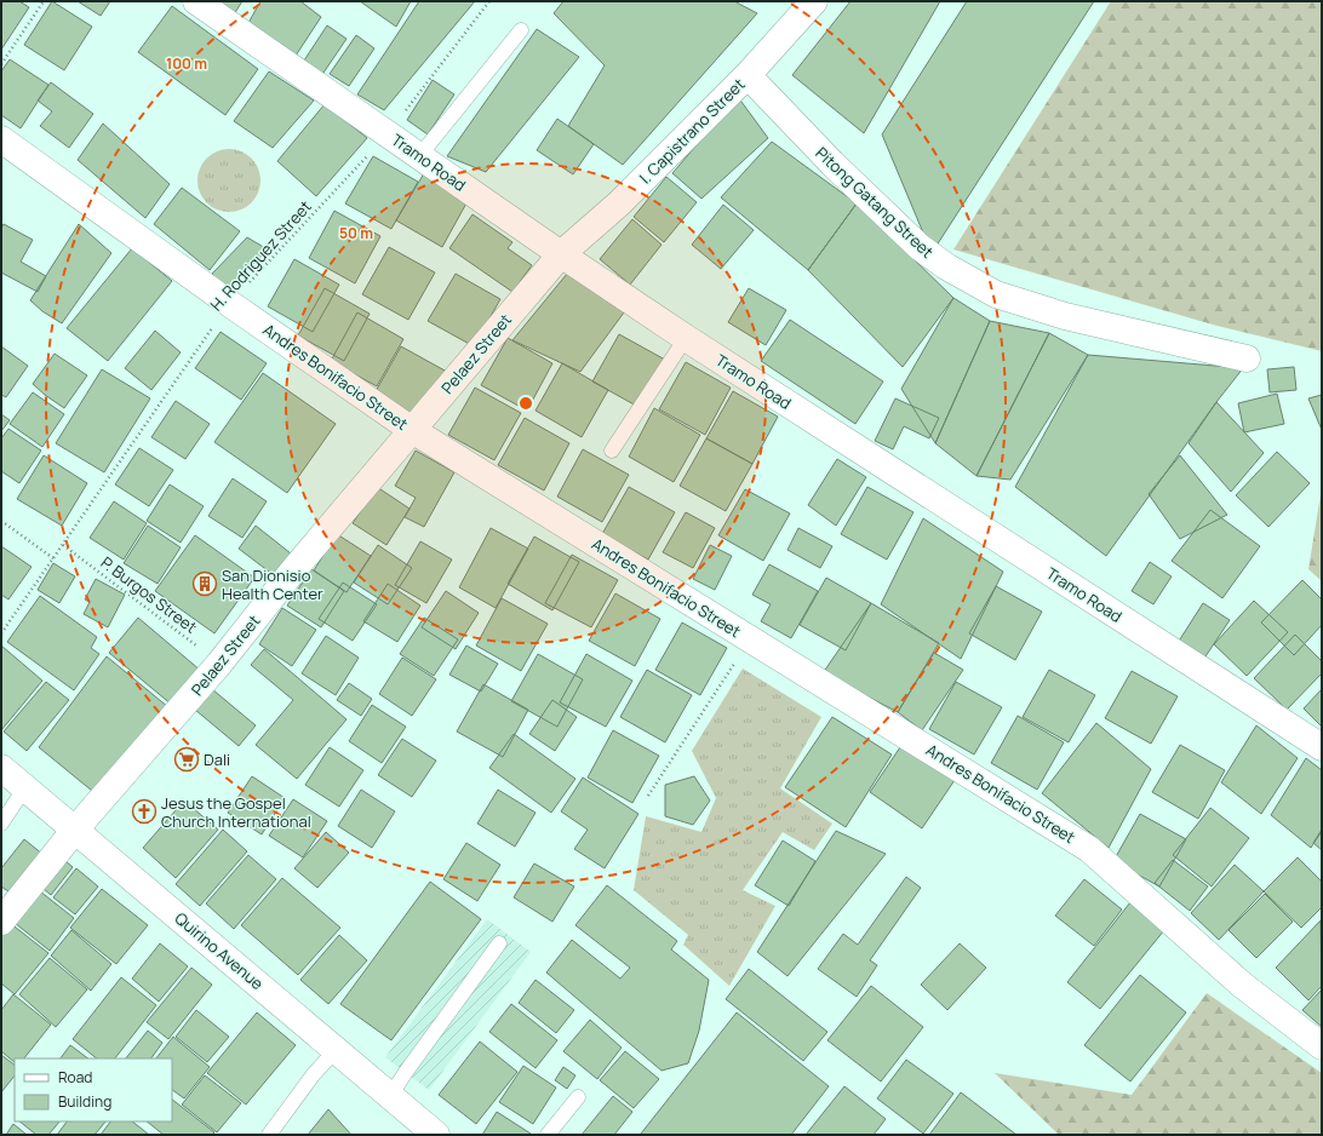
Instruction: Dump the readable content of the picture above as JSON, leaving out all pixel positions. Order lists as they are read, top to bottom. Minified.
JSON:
{"streets":{"street":["I. Capistrano Street","Tramo Road","Pitong Gatang Street","Pelaez Street","Andres Bonifacio Street","Quirino Avenue"],"path":["H. Rodriguez Street","P. Burgos Street"]},"crossings":[["I. Capistrano Street","Tramo Road"],["I. Capistrano Street","Pitong Gatang Street"],["I. Capistrano Street","Pelaez Street"],["Tramo Road","H. Rodriguez Street"],["Tramo Road","Pelaez Street"],["H. Rodriguez Street","Andres Bonifacio Street"],["H. Rodriguez Street","P. Burgos Street"],["Pelaez Street","Andres Bonifacio Street"],["Pelaez Street","P. Burgos Street"],["Pelaez Street","Quirino Avenue"]],"places":{"building":["San Dionisio Health Center"],"supermarket":["Dali"],"church":["Jesus the Gospel Church International"]},"legend":["Road","Building"],"rings":["100 m","50 m"]}
